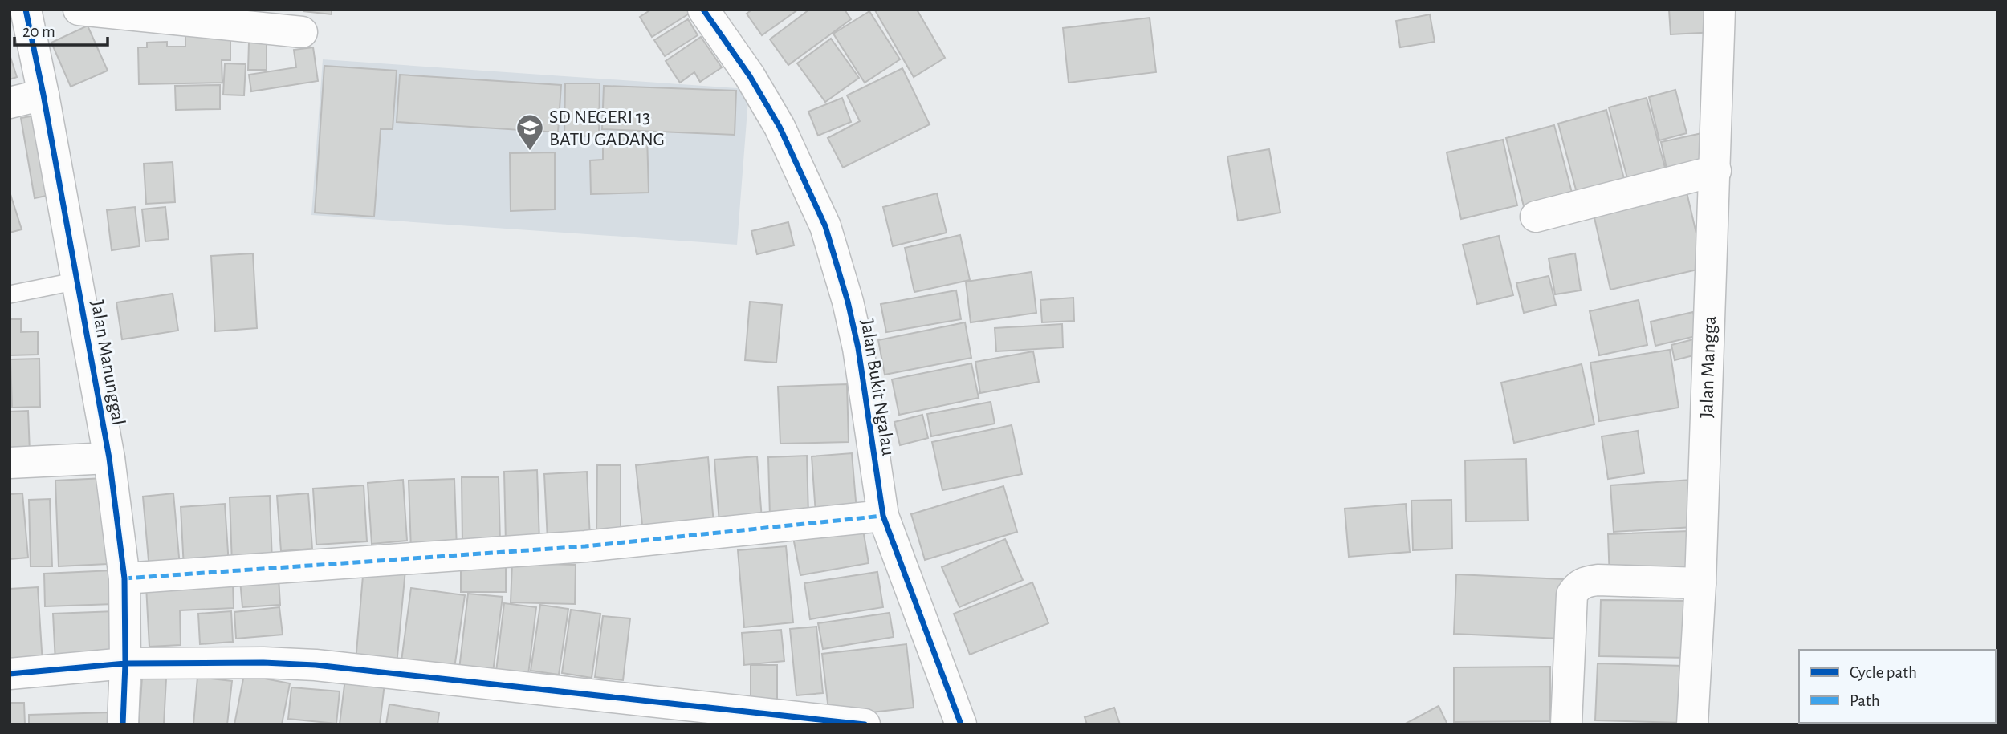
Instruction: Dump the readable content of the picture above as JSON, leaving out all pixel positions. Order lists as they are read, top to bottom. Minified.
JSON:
{"streets":{"street":["Jalan Manunggal","Jalan Mangga","Jalan Bukit Ngalau"]},"places":{"school or university":["SD NEGERI 13 BATU GADANG"]},"legend":["Cycle path","Path"],"scale_bar":"20 m"}
